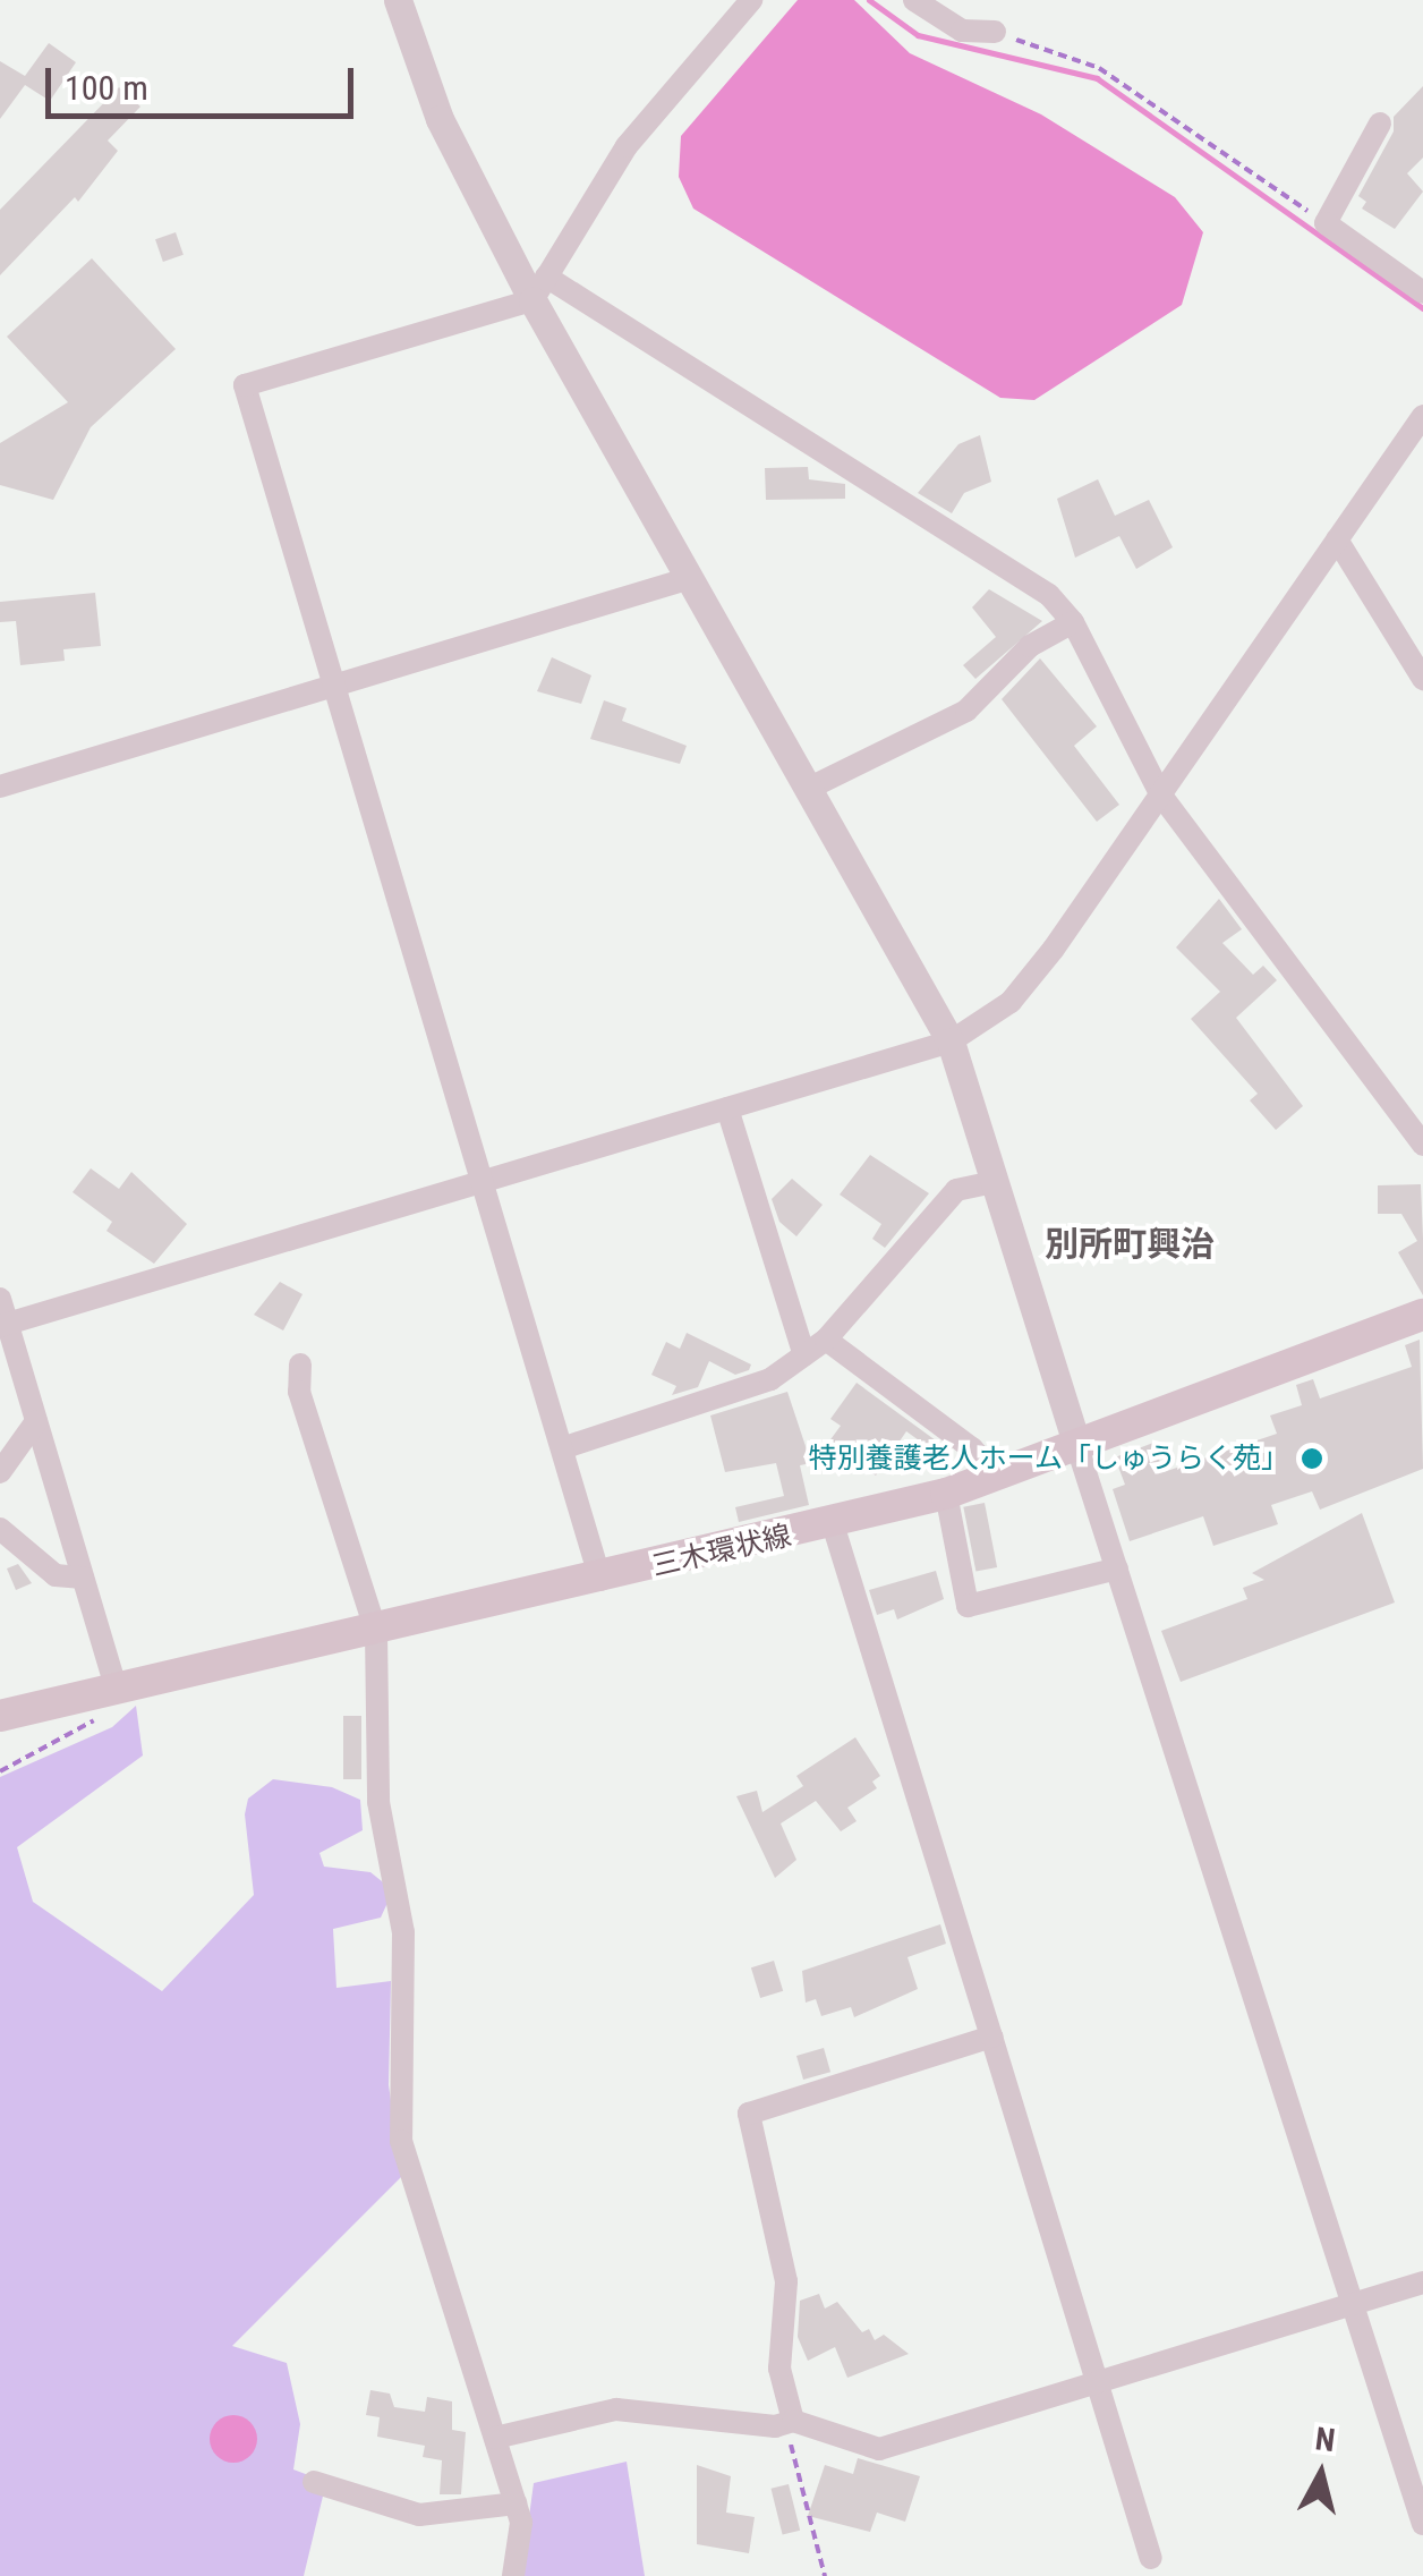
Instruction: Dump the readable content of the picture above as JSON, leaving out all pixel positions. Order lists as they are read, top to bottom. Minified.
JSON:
{"streets":{"main road":["三木環状線"]},"districts":["別所町興治"],"places":["特別養護老人ホーム「しゅうらく苑」"],"scale_bar":"100 m","north":"top"}
